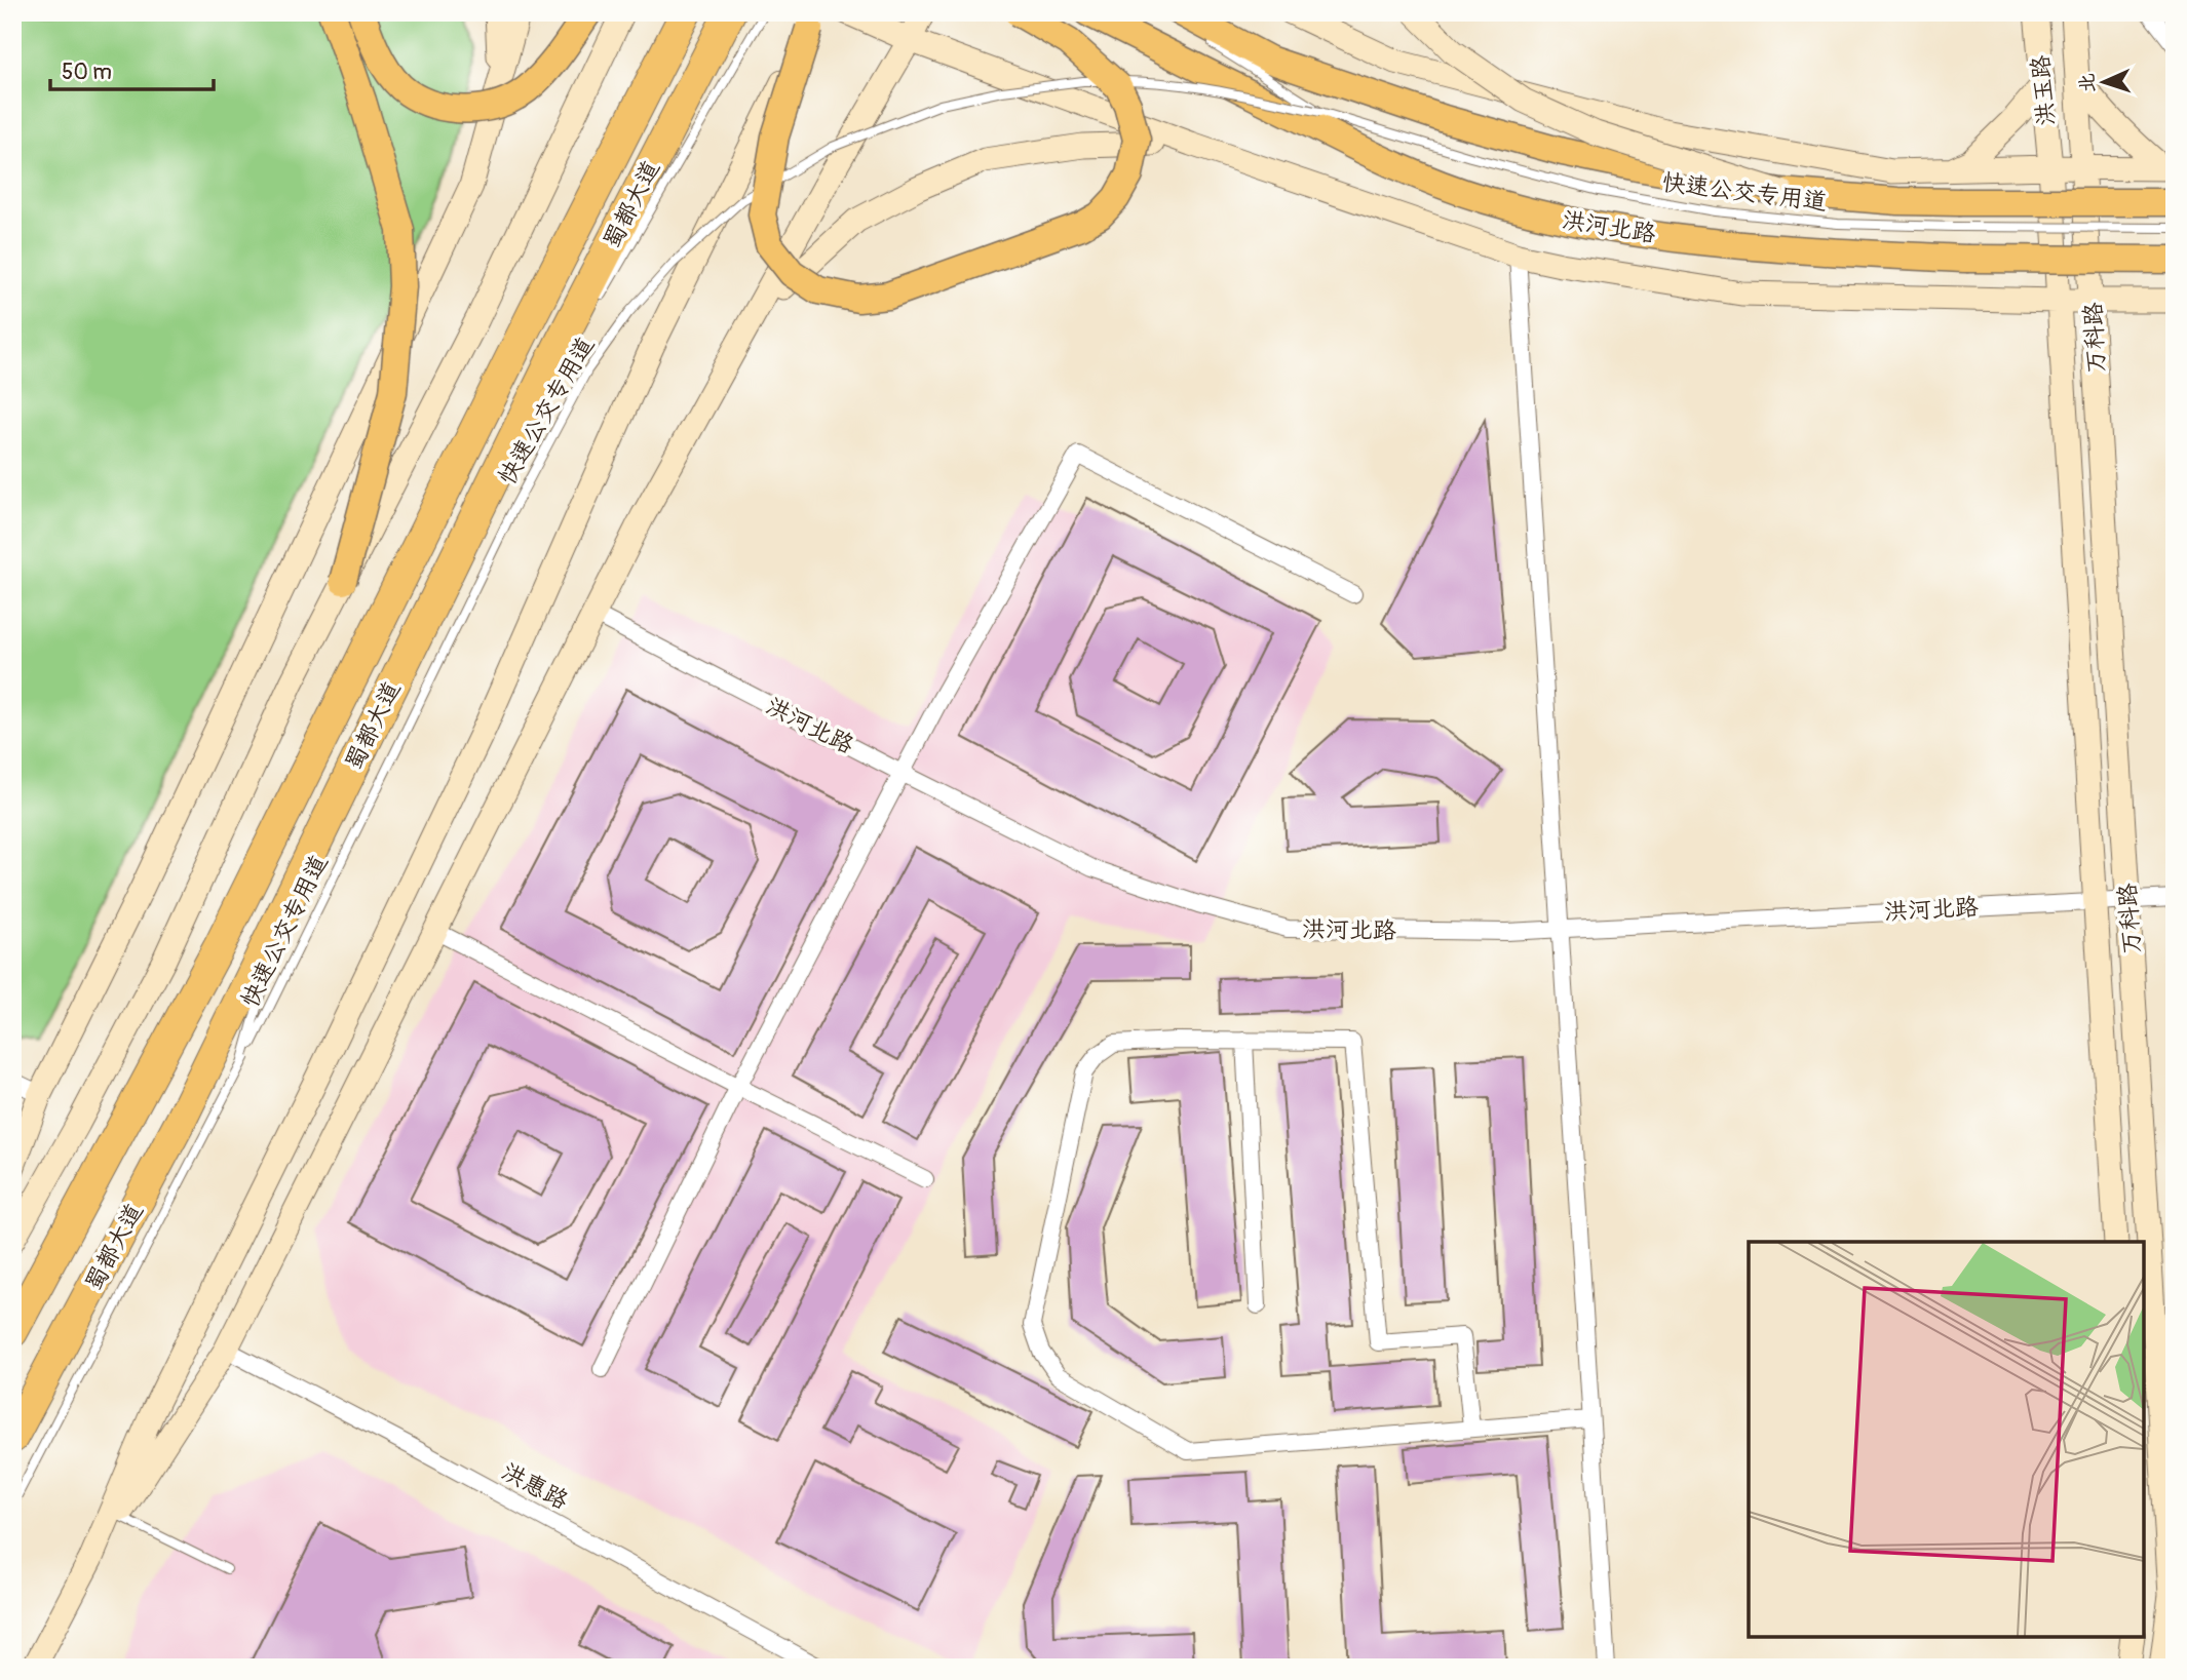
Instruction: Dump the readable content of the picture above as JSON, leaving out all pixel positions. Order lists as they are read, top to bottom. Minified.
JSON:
{"streets":{"highway":["蜀都大道"],"main road":["洪玉路","洪河北路","万科路"],"street":["洪惠路"],"lane":["快速公交专用道"]},"crossings":[["洪玉路","万科路"],["洪河北路","万科路"]],"scale_bar":"50 m","north":"left"}
